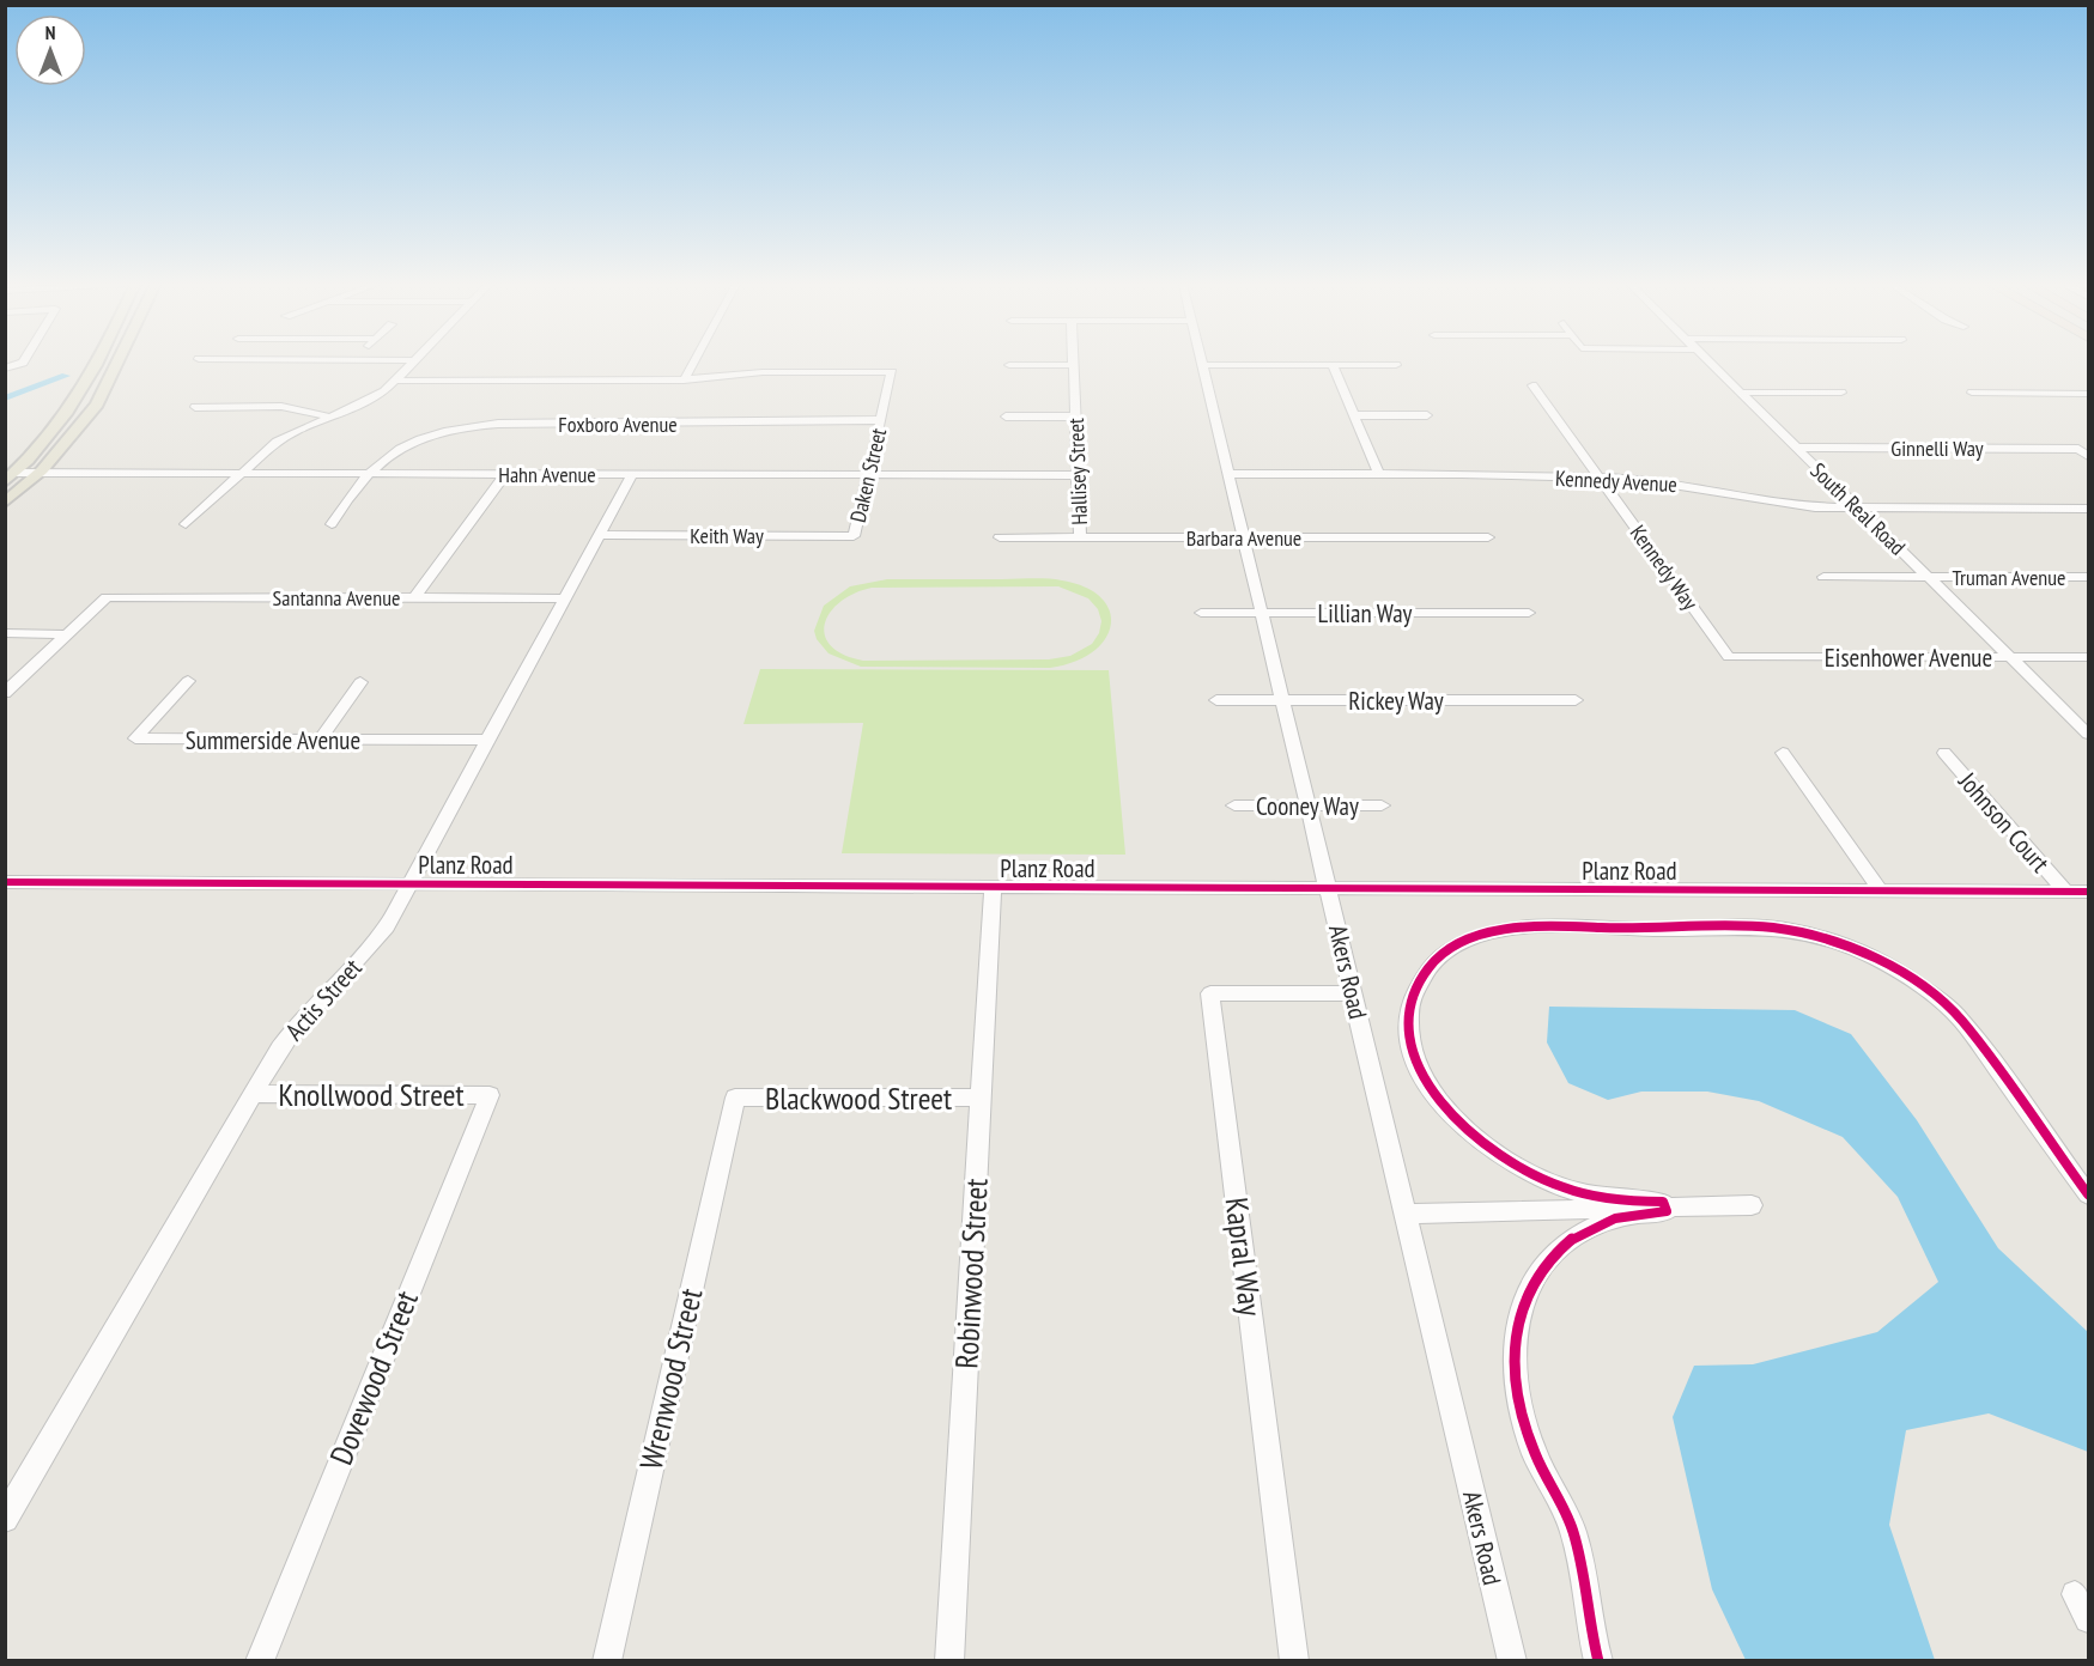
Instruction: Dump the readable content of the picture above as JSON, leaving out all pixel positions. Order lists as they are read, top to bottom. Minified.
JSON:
{"streets":{"street":["Foxboro Avenue","Ginnelli Way","Hallisey Street","Hahn Avenue","Daken Street","Kennedy Avenue","South Real Road","Keith Way","Barbara Avenue","Kennedy Way","Truman Avenue","Santanna Avenue","Lillian Way","Eisenhower Avenue","Rickey Way","Summerside Avenue","Cooney Way","Johnson Court","Planz Road","Akers Road","Actis Street","Knollwood Street","Blackwood Street","Kapral Way","Robinwood Street","Dovewood Street","Wrenwood Street"]},"crossings":[["Foxboro Avenue","Hahn Avenue"],["Foxboro Avenue","Daken Street"],["Ginnelli Way","South Real Road"],["Hallisey Street","Hahn Avenue"],["Hallisey Street","Barbara Avenue"],["Hahn Avenue","Daken Street"],["Hahn Avenue","Actis Street"],["Daken Street","Keith Way"],["Kennedy Avenue","South Real Road"],["Kennedy Avenue","Kennedy Way"],["Kennedy Avenue","Akers Road"],["South Real Road","Truman Avenue"],["South Real Road","Eisenhower Avenue"],["Keith Way","Actis Street"],["Barbara Avenue","Akers Road"],["Kennedy Way","Eisenhower Avenue"],["Santanna Avenue","Actis Street"],["Lillian Way","Akers Road"],["Rickey Way","Akers Road"],["Summerside Avenue","Actis Street"],["Cooney Way","Akers Road"],["Johnson Court","Planz Road"],["Planz Road","Akers Road"],["Planz Road","Actis Street"],["Planz Road","Robinwood Street"],["Akers Road","Kapral Way"],["Actis Street","Knollwood Street"],["Knollwood Street","Dovewood Street"],["Blackwood Street","Robinwood Street"],["Blackwood Street","Wrenwood Street"]],"north":"top"}
